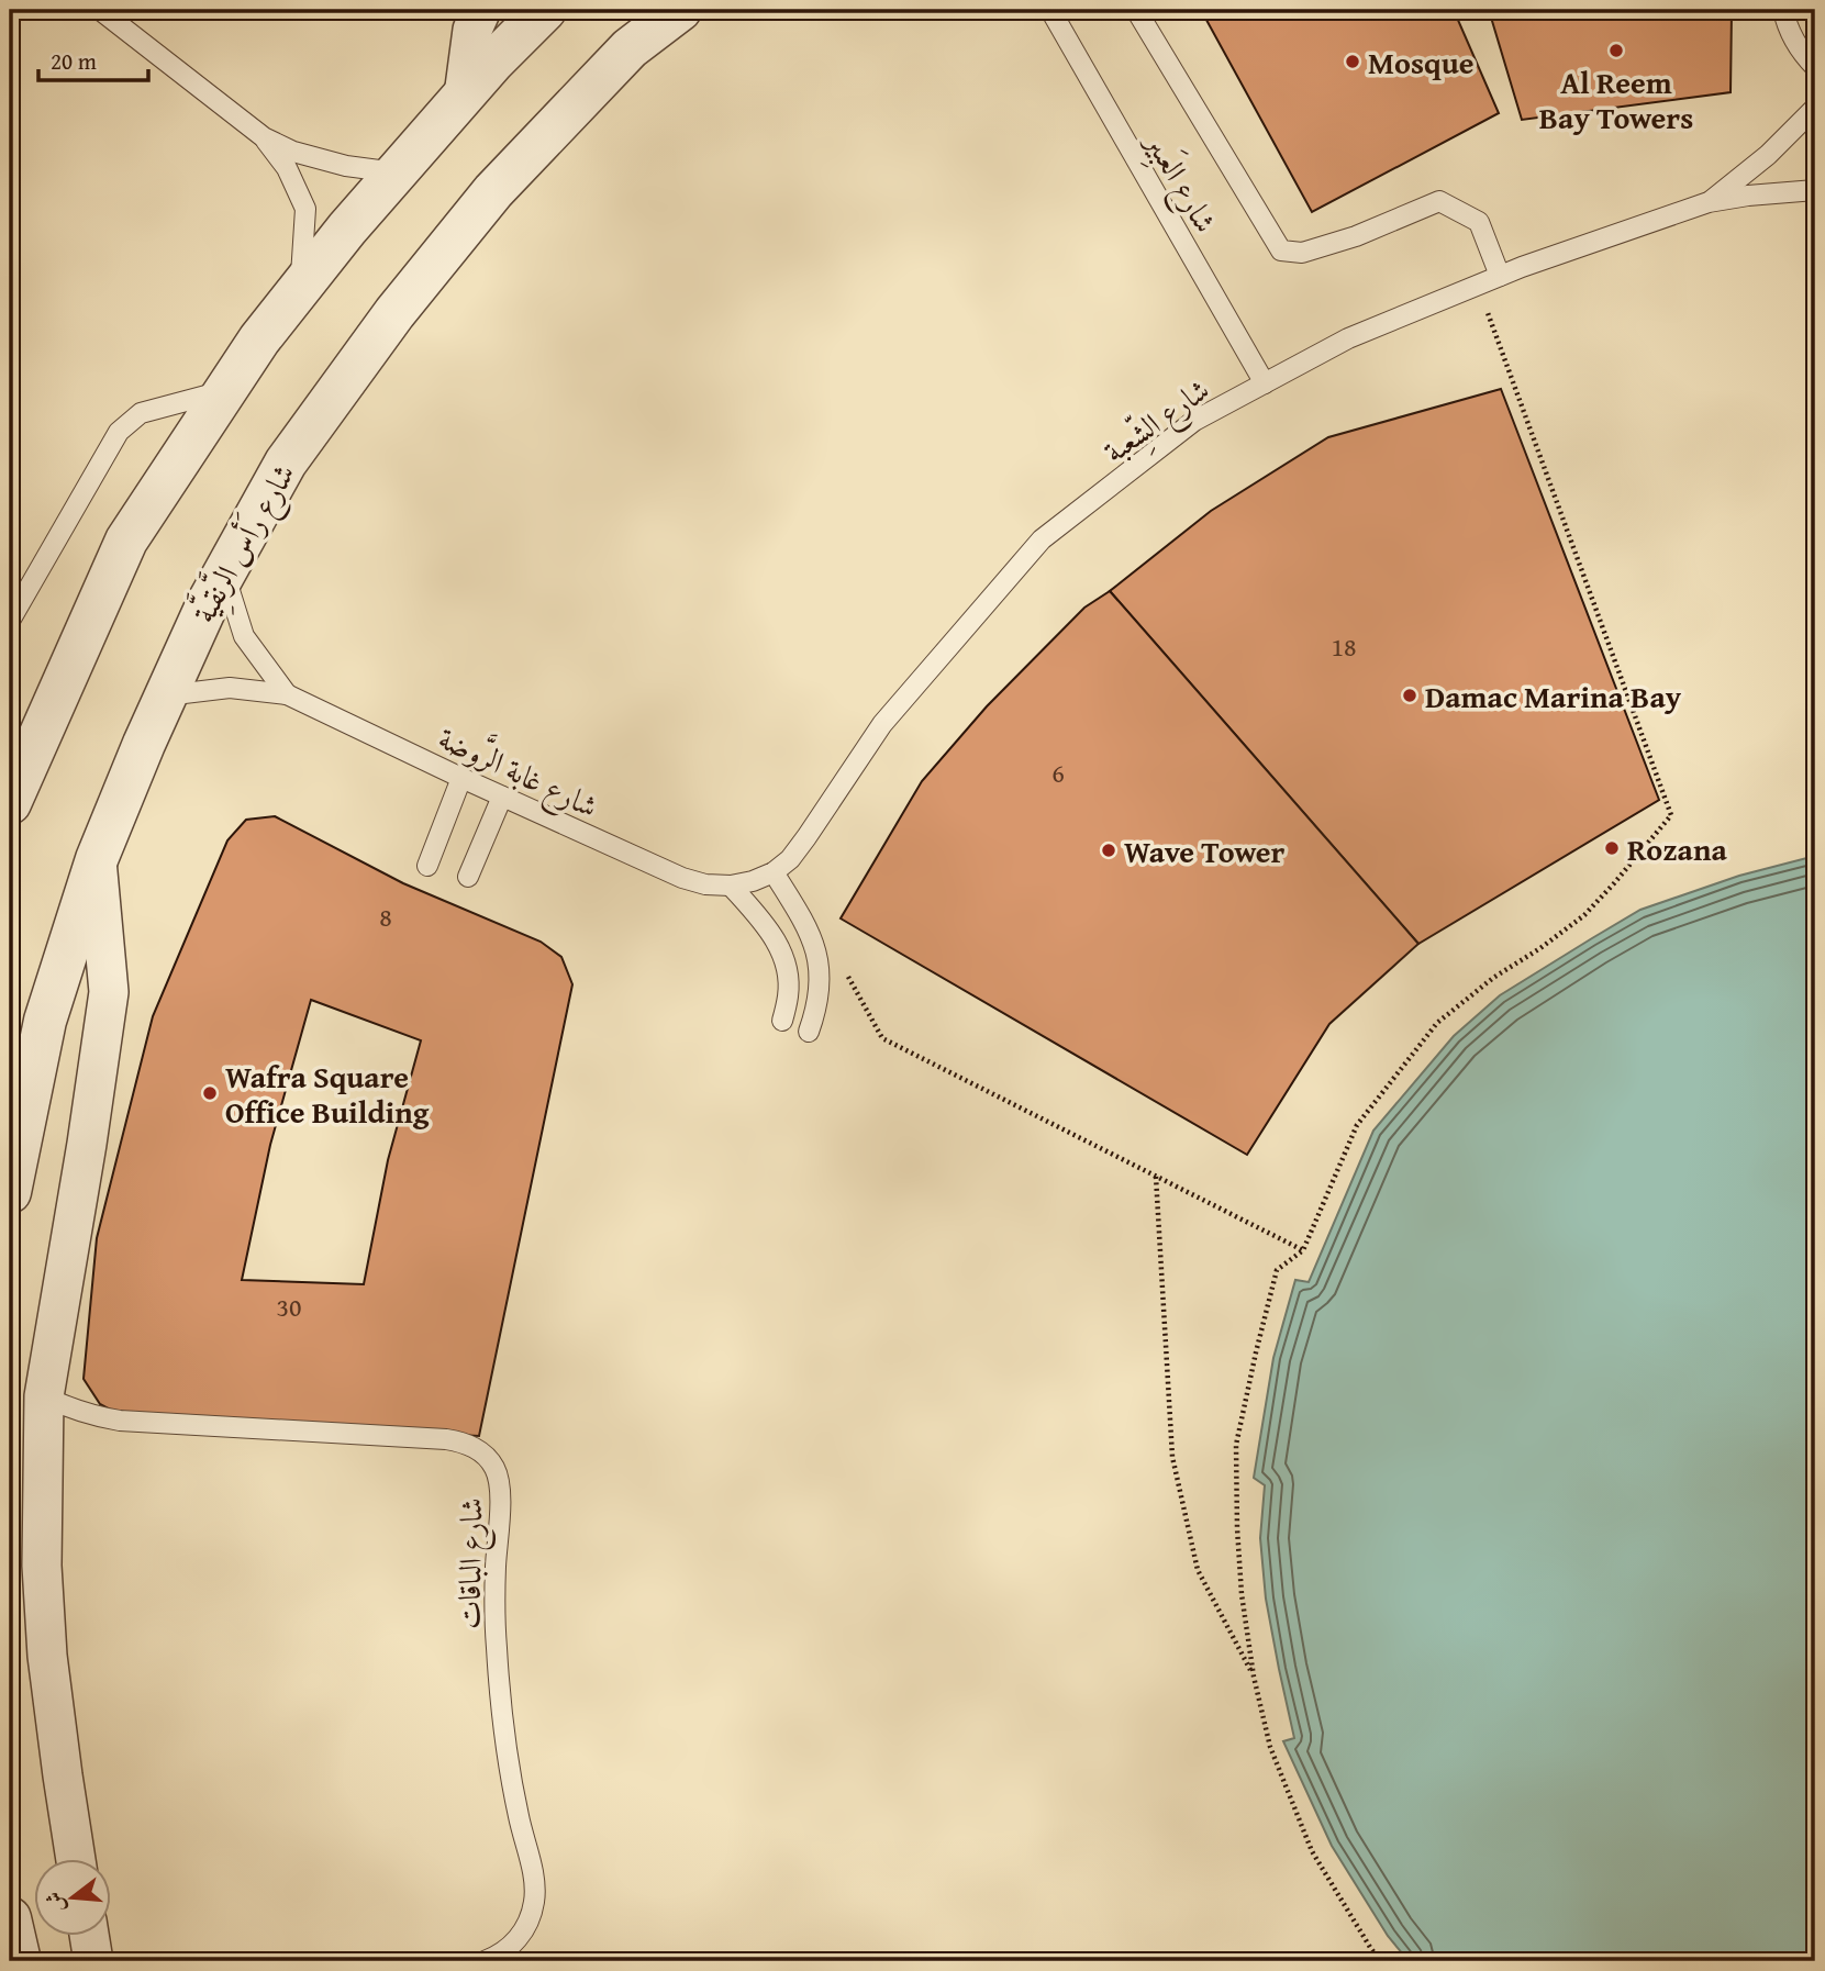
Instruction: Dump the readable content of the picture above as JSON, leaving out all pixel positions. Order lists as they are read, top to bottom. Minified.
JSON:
{"streets":{"street":["شارع رَأس الرَّنقِيَّة"],"lane":["شارع العَبِير","شارع الشِّعبة","شارع غابة الرَّوضة","شارع الباقات"]},"crossings":[["شارع العَبِير","شارع الشِّعبة"],["شارع الشِّعبة","شارع غابة الرَّوضة"],["شارع رَأس الرَّنقِيَّة","شارع غابة الرَّوضة"]],"places":["Al Reem Bay Towers","Mosque","Damac Marina Bay","Rozana","Wave Tower","Wafra Square Office Building"],"house_numbers":["18","6","8","30"],"scale_bar":"20 m","north":"left"}
